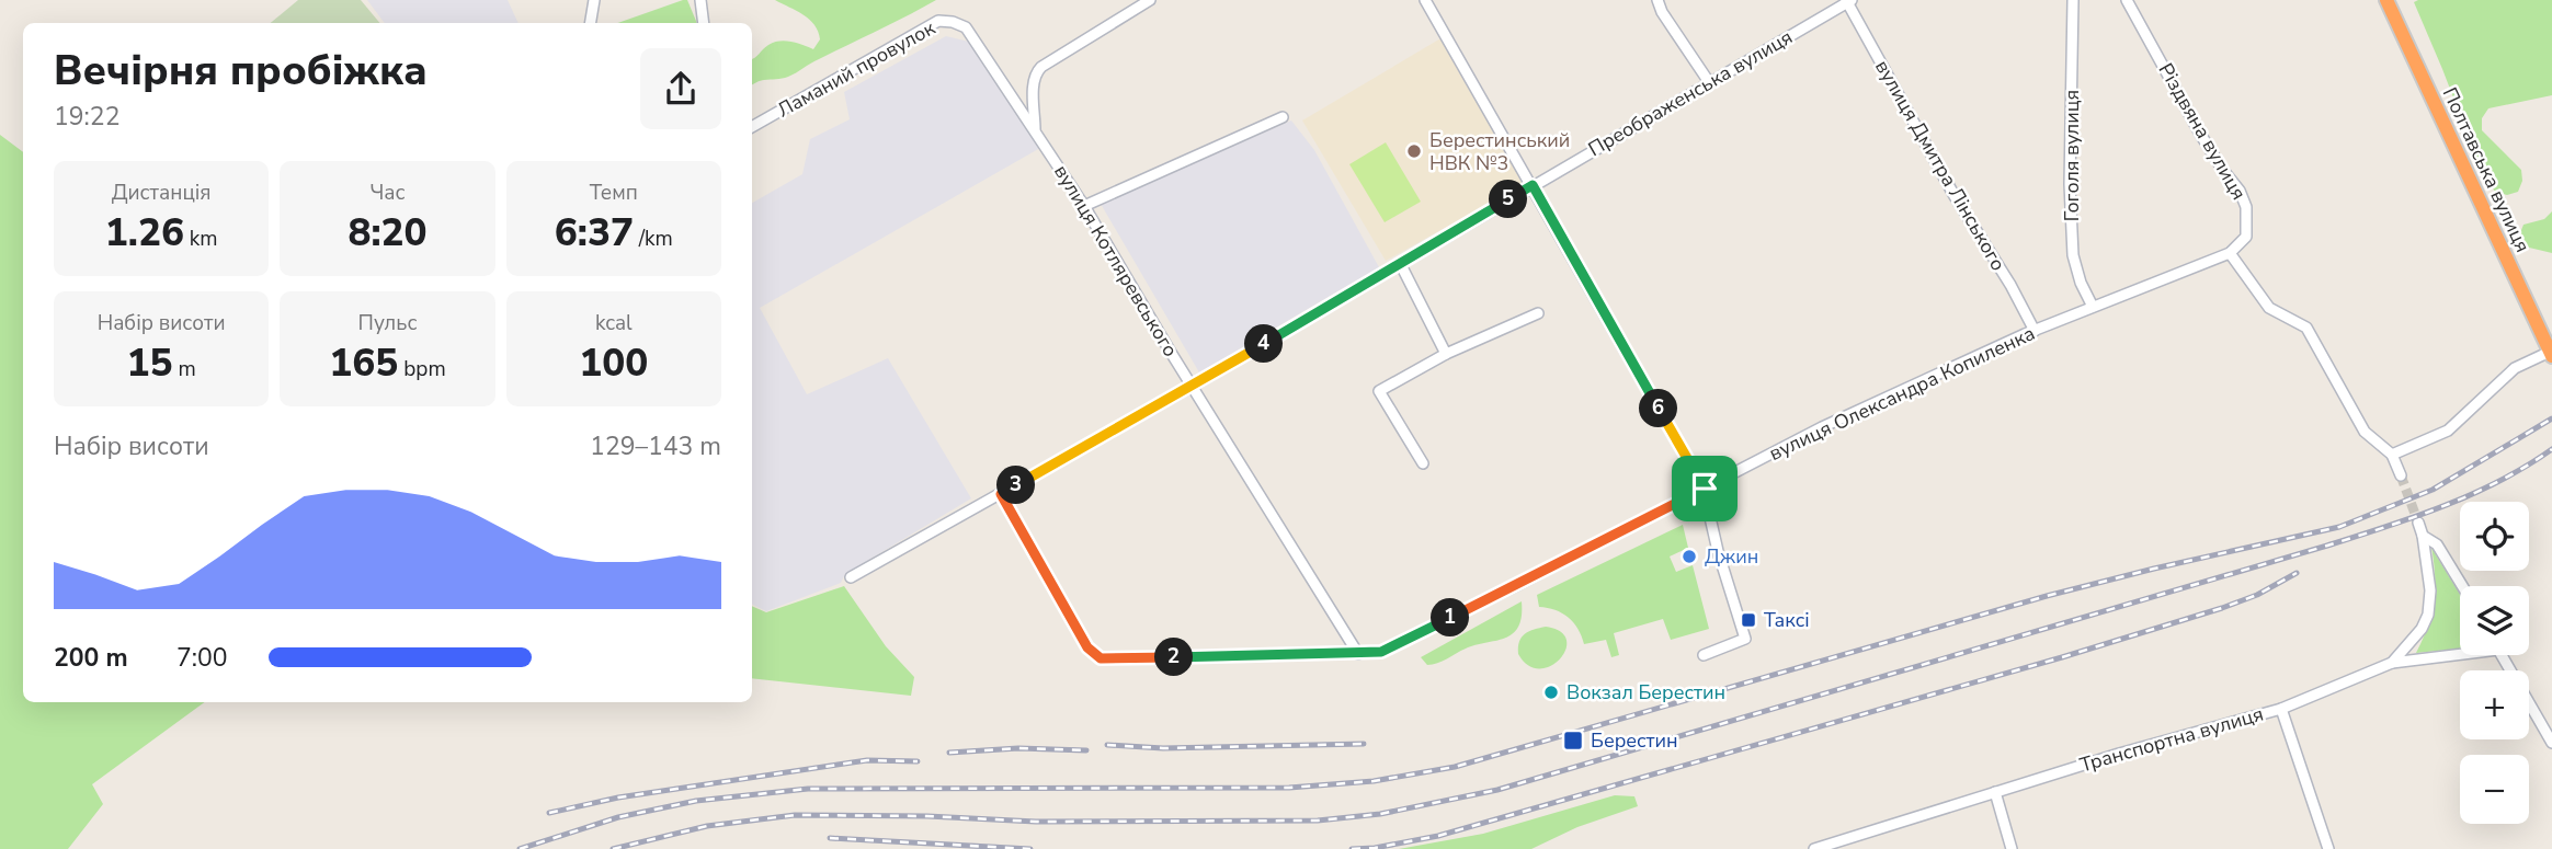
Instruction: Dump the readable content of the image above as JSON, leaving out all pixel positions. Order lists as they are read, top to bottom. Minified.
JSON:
{"streets":{"highway":["Полтавська вулиця"],"street":["Ламаний провулок","Преображенська вулиця","Різдвяна вулиця","Гоголя вулиця","вулиця Дмитра Лінського","вулиця Котляревського","вулиця Олександра Копиленка","Транспортна вулиця"]},"crossings":[["Ламаний провулок","вулиця Котляревського"],["Преображенська вулиця","вулиця Дмитра Лінського"],["Преображенська вулиця","вулиця Котляревського"],["Преображенська вулиця","вулиця Олександра Копиленка"],["Різдвяна вулиця","вулиця Олександра Копиленка"],["Гоголя вулиця","вулиця Олександра Копиленка"],["вулиця Дмитра Лінського","вулиця Олександра Копиленка"],["вулиця Котляревського","вулиця Олександра Копиленка"]],"places":{"other":["Берестинський НВК №3","Джин","Вокзал Берестин"],"transit":["Таксі","Берестин"]},"page":{"heading":["Вечірня пробіжка","19:22"],"stats":[["Дистанція","1.26 km"],["Час","8:20"],["Темп","6:37 /km"],["Набір висоти","15 m"],["Пульс","165 bpm"],["kcal","100"]],"pins":["5","4","6","3","1","2"],"chart":["Набір висоти","129–143 m"],"map_buttons":["+","−"],"list":[{"name":"200 m","note":"7:00"}]}}
